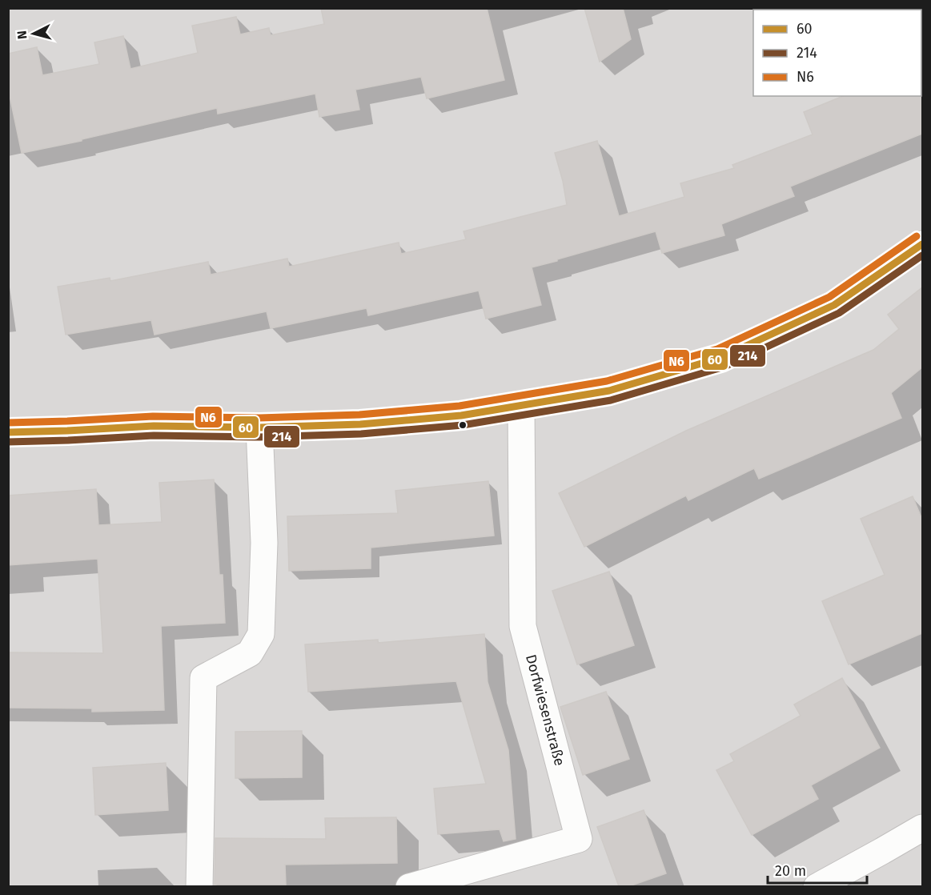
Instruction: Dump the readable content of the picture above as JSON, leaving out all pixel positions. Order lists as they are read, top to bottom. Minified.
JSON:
{"streets":{"street":["Dorfwiesenstraße"]},"lines":["transit line N6","transit line 60","transit line 214"],"legend":["60","214","N6"],"scale_bar":"20 m","north":"left"}
